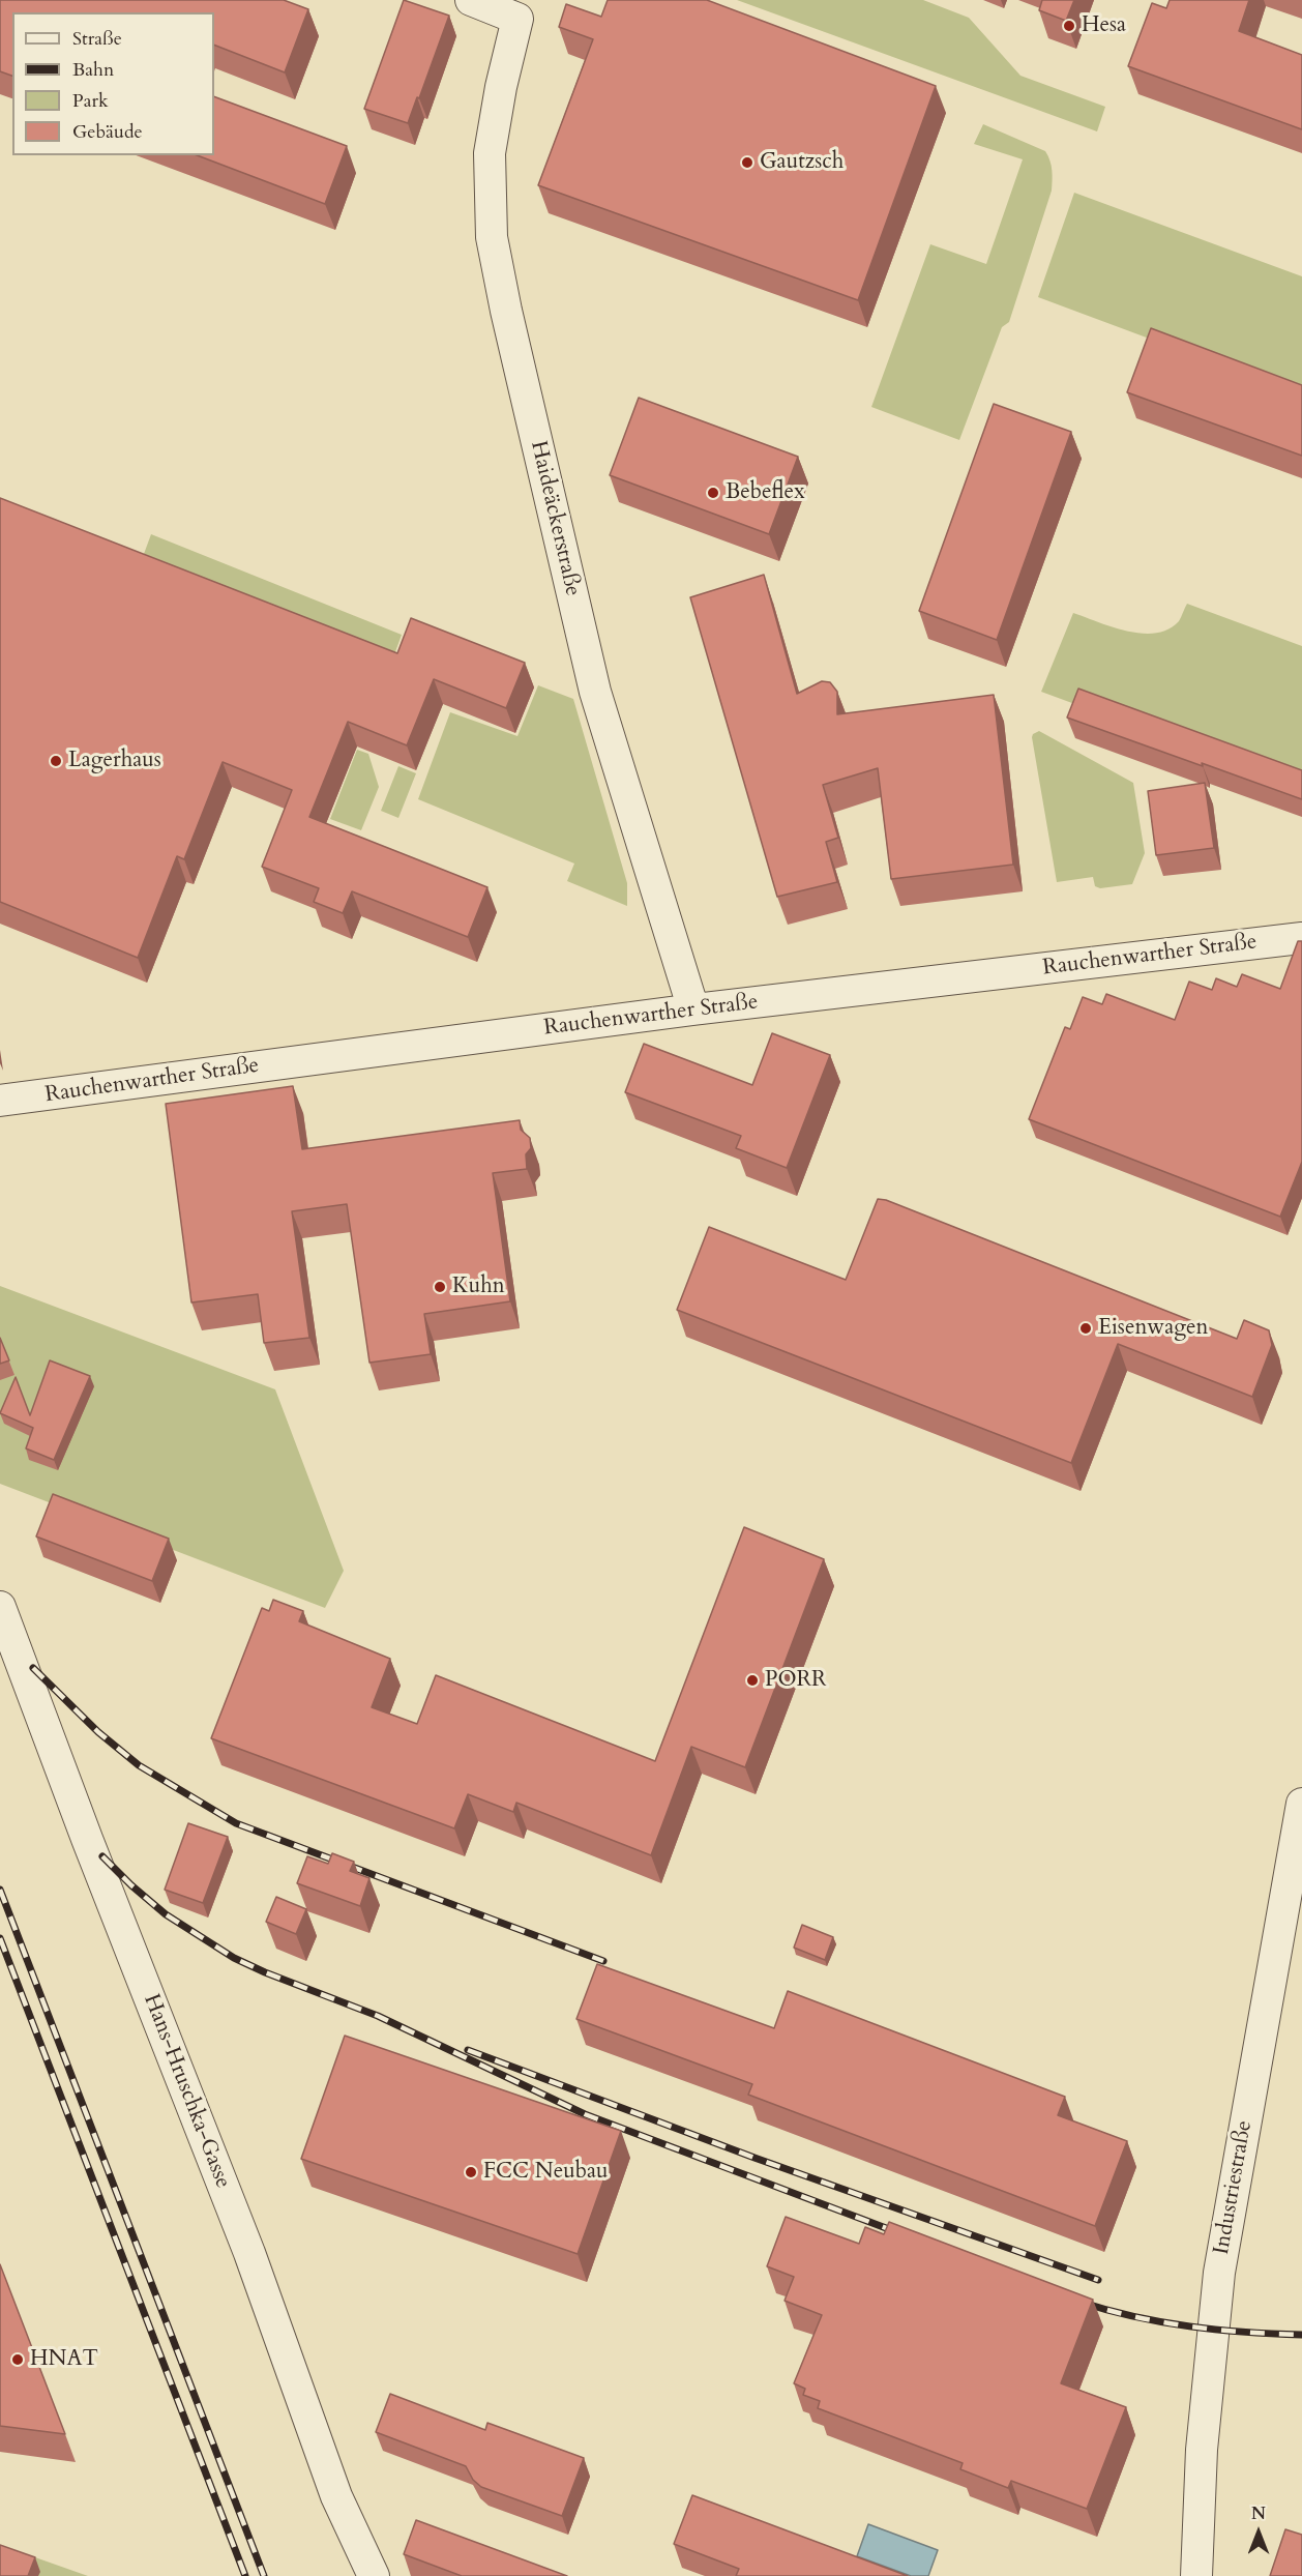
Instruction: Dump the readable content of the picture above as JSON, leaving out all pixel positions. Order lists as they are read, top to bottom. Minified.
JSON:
{"streets":{"street":["Haideäckerstraße","Rauchenwarther Straße","Hans-Hruschka-Gasse","Industriestraße"]},"crossings":[["Haideäckerstraße","Rauchenwarther Straße"]],"places":["Hesa","Gautzsch","Bebeflex","Lagerhaus","Kuhn","Eisenwagen","PORR","FCC Neubau","HNAT"],"legend":["Straße","Bahn","Park","Gebäude"],"north":"top"}
